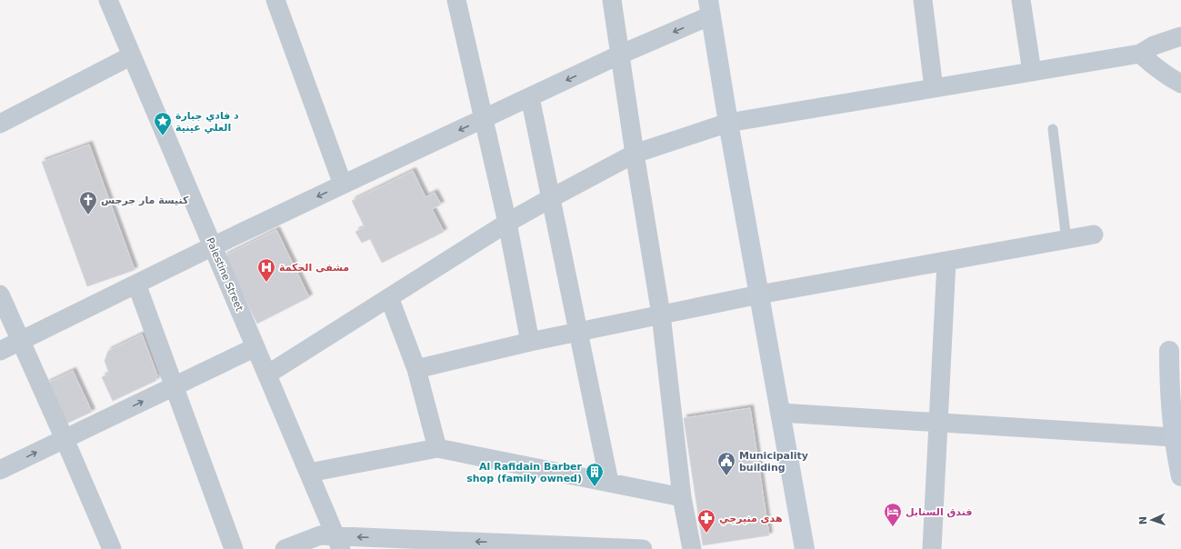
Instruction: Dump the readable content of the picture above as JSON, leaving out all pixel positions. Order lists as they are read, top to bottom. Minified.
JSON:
{"streets":{"street":["Palestine Street"]},"places":{"place":["د فادي جبارة العلي عينية"],"church":["كنيسة مار جرجس"],"hospital":["مشفى الحكمة"],"public building":["Municipality building"],"building":["Al Rafidain Barber shop (family owned)"],"hotel":["فندق السنابل"],"pharmacy":["هدى منيرجي"]},"north":"left"}
